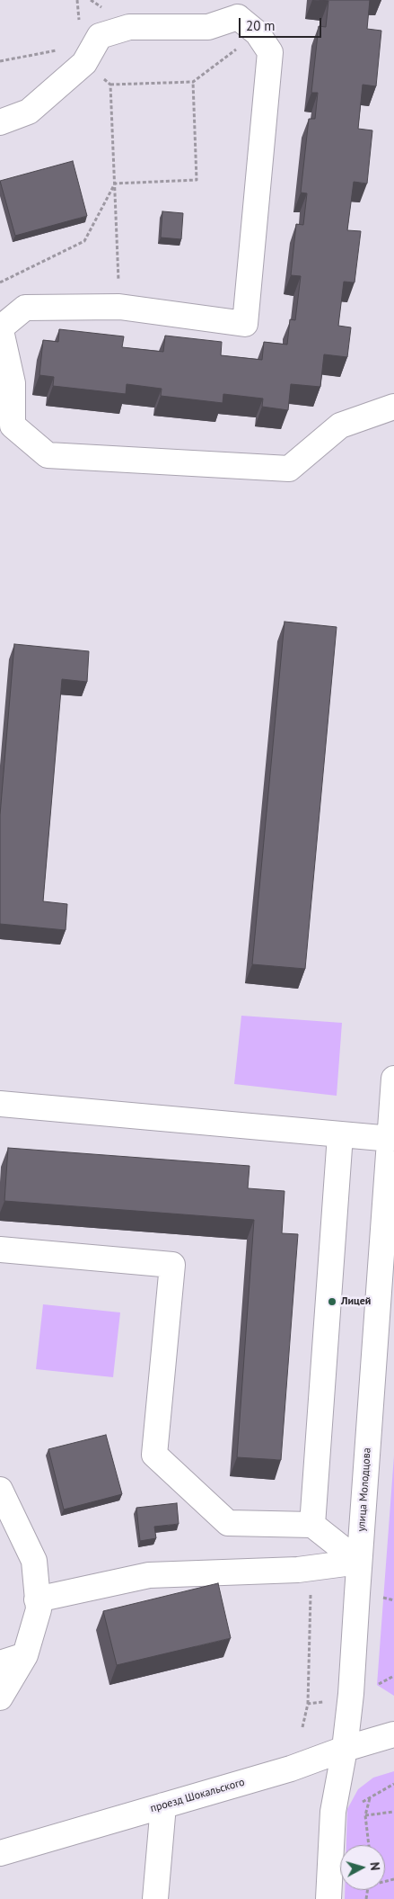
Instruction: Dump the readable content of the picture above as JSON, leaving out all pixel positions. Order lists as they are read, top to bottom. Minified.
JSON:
{"streets":{"street":["улица Молодцова","проезд Шокальского"]},"crossings":[["улица Молодцова","проезд Шокальского"]],"places":["Лицей"],"scale_bar":"20 m","north":"right"}
